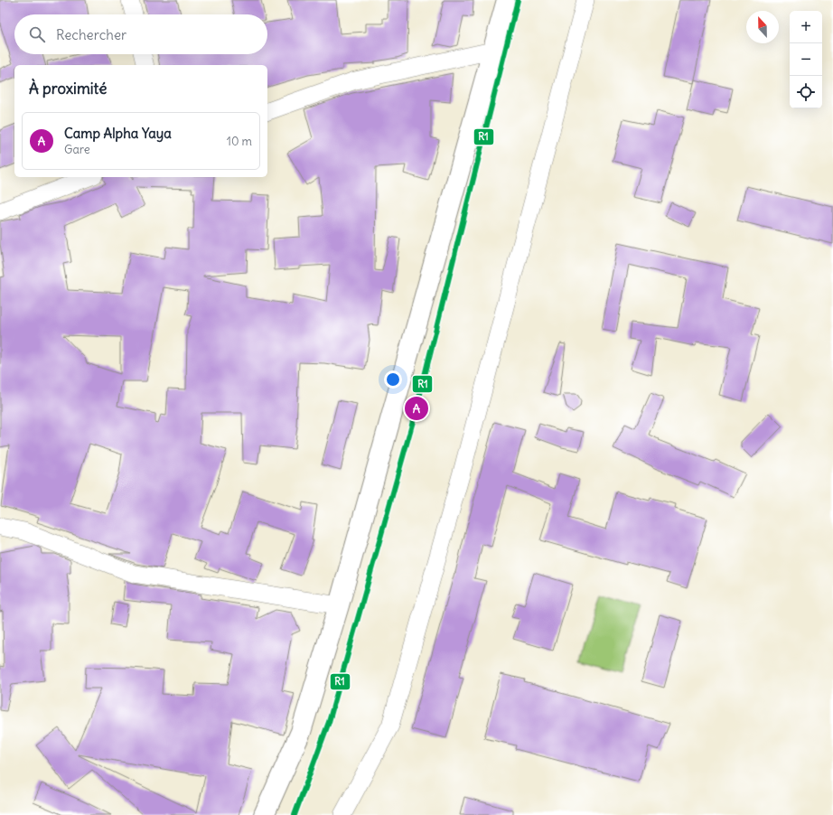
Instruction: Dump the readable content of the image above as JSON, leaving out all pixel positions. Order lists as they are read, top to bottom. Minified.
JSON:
{"lines":["transit line R1"],"north":"top","page":{"map_buttons":["+","−"],"search":"Rechercher","heading":"À proximité","list":[{"mark":"A","name":"Camp Alpha Yaya","note":"Gare","value":"10 m"}],"pins":"A"}}
